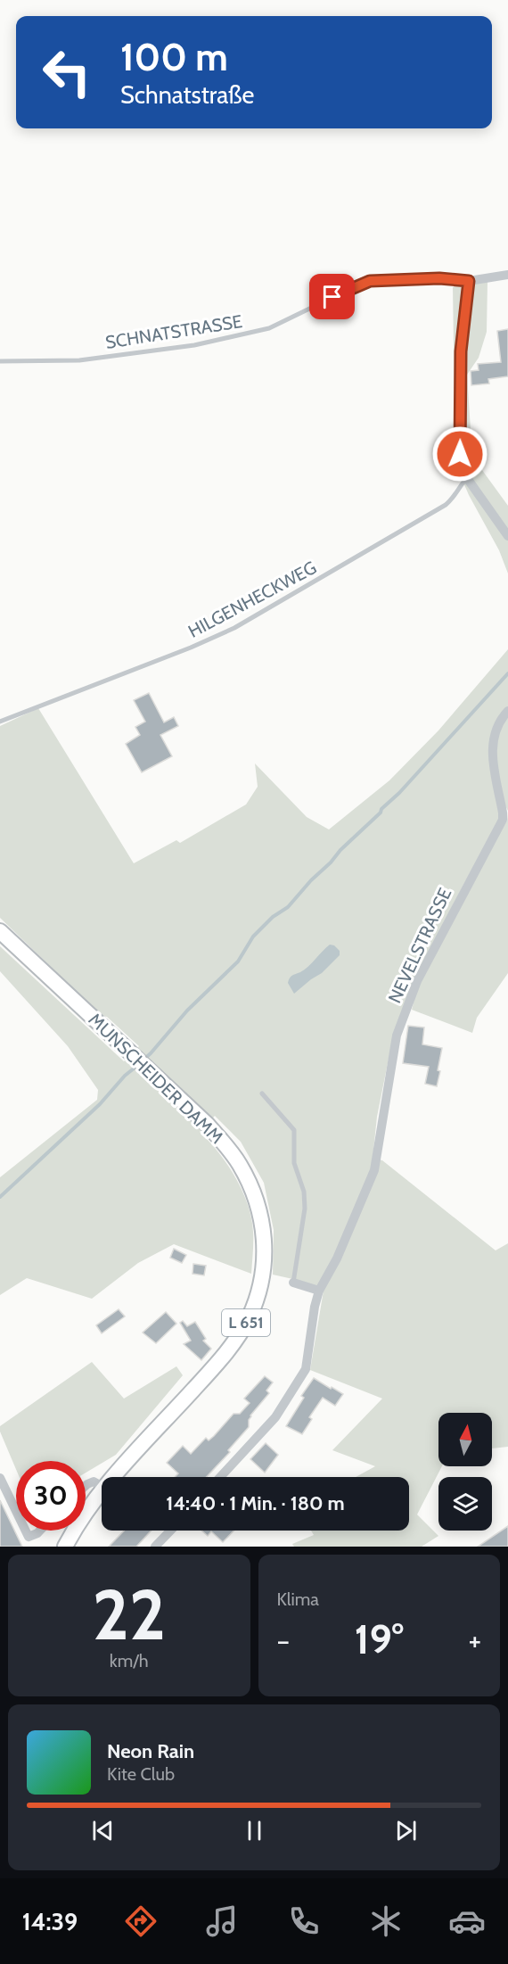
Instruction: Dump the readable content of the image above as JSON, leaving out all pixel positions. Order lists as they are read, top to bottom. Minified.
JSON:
{"streets":{"main road":["MUNSCHEIDER DAMM","L 651"],"street":["NEVELSTRASSE"],"lane":["SCHNATSTRASSE","HILGENHECKWEG"]},"north":"top","page":{"turn":["100 m","Schnatstraße"],"limit":"30","trip":"14:40 · 1 Min. · 180 m","tile":[["22","km/h"],"Klima"],"heat":["−","19°","+"],"song":["Neon Rain","Kite Club"],"tabs":"14:39"}}
